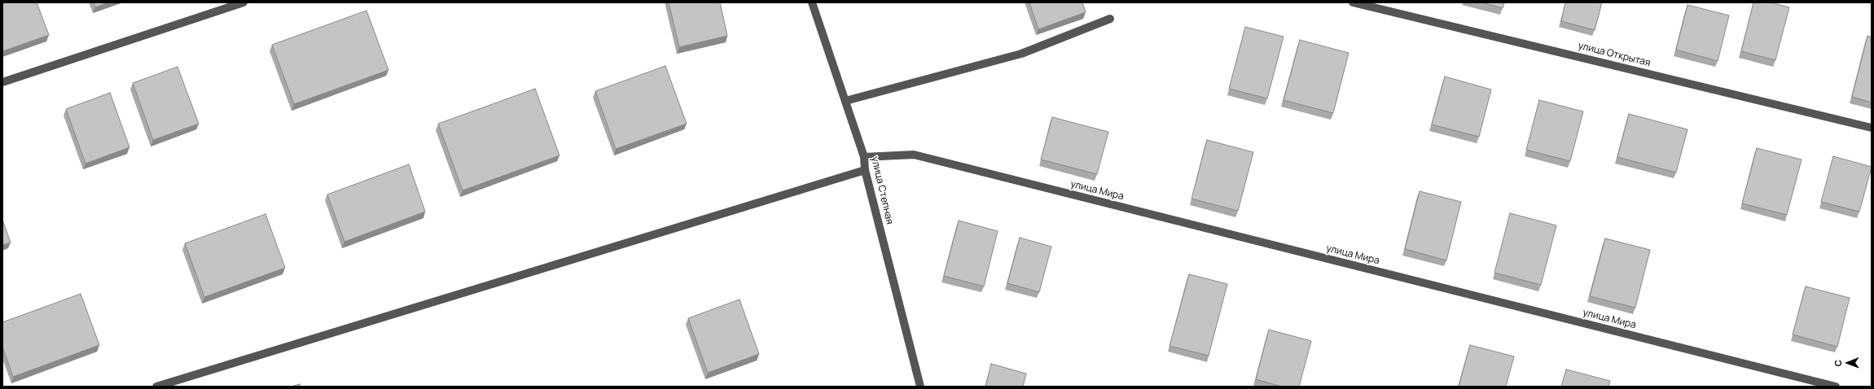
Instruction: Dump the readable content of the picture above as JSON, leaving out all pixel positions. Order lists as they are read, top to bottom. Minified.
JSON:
{"streets":{"street":["улица Открытая","улица Степная","улица Мира"]},"crossings":[["улица Степная","улица Мира"]],"north":"left"}
